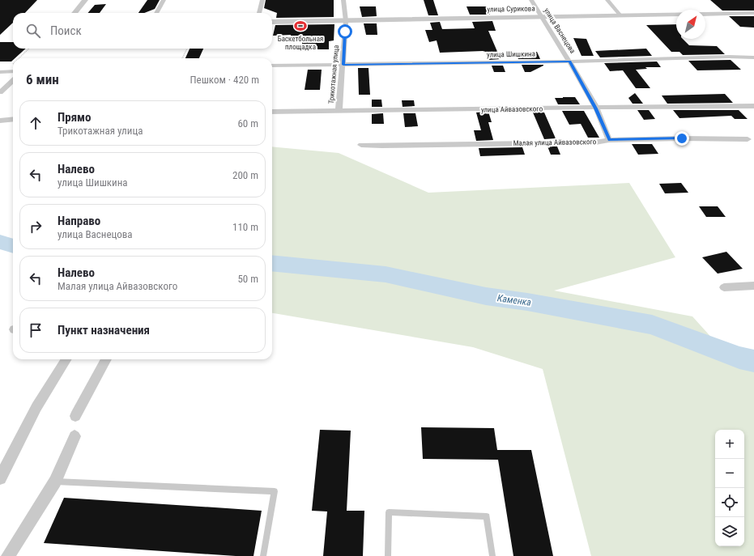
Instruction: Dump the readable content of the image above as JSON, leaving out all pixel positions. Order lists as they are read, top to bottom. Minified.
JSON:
{"streets":{"street":["улица Сурикова","улица Васнецова","улица Шишкина","Трикотажная улица","улица Айвазовского","Малая улица Айвазовского"]},"crossings":[["улица Сурикова","улица Васнецова"],["улица Сурикова","Трикотажная улица"],["улица Васнецова","улица Шишкина"],["улица Васнецова","улица Айвазовского"],["улица Васнецова","Малая улица Айвазовского"],["улица Шишкина","Трикотажная улица"],["Трикотажная улица","улица Айвазовского"]],"water":["Каменка"],"places":{"sports":["Баскетбольная площадка"]},"north":"top right","page":{"search":"Поиск","heading":["6 мин","Пешком · 420 m"],"list":[["Прямо","Трикотажная улица","60 m"],["Налево","улица Шишкина","200 m"],["Направо","улица Васнецова","110 m"],["Налево","Малая улица Айвазовского","50 m"],"Пункт назначения"],"map_buttons":["+","−"]}}
